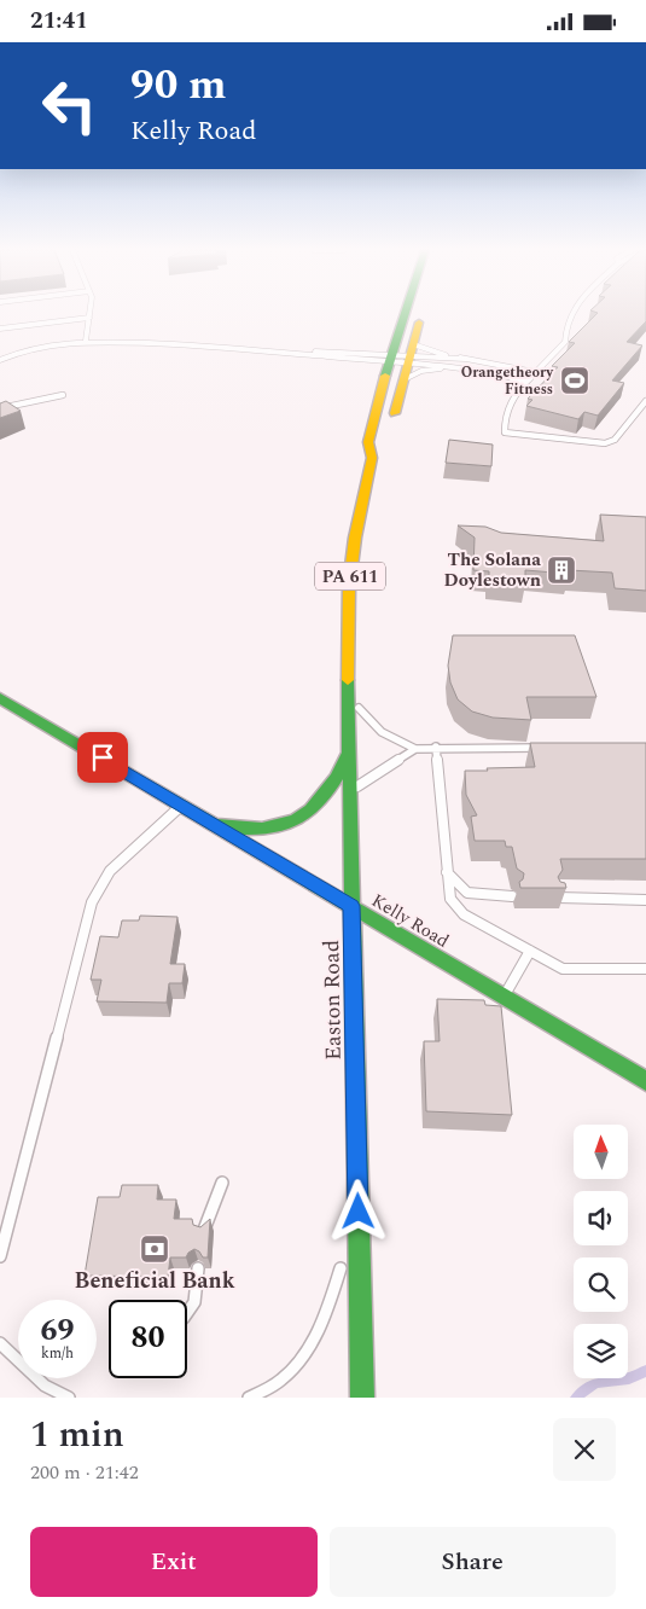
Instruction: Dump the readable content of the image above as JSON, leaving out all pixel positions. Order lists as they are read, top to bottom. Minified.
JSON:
{"streets":{"main road":["PA 611","Kelly Road","Easton Road"]},"crossings":[["Kelly Road","Easton Road"]],"places":{"sports":["Orangetheory Fitness"],"building":["The Solana Doylestown"],"bank":["Beneficial Bank"]},"north":"top","page":{"status":"21:41","turn":["90 m","Kelly Road"],"speed":"69 km/h","limit":"80","heading":["1 min","200 m · 21:42"],"buttons":["Exit","Share"]}}
